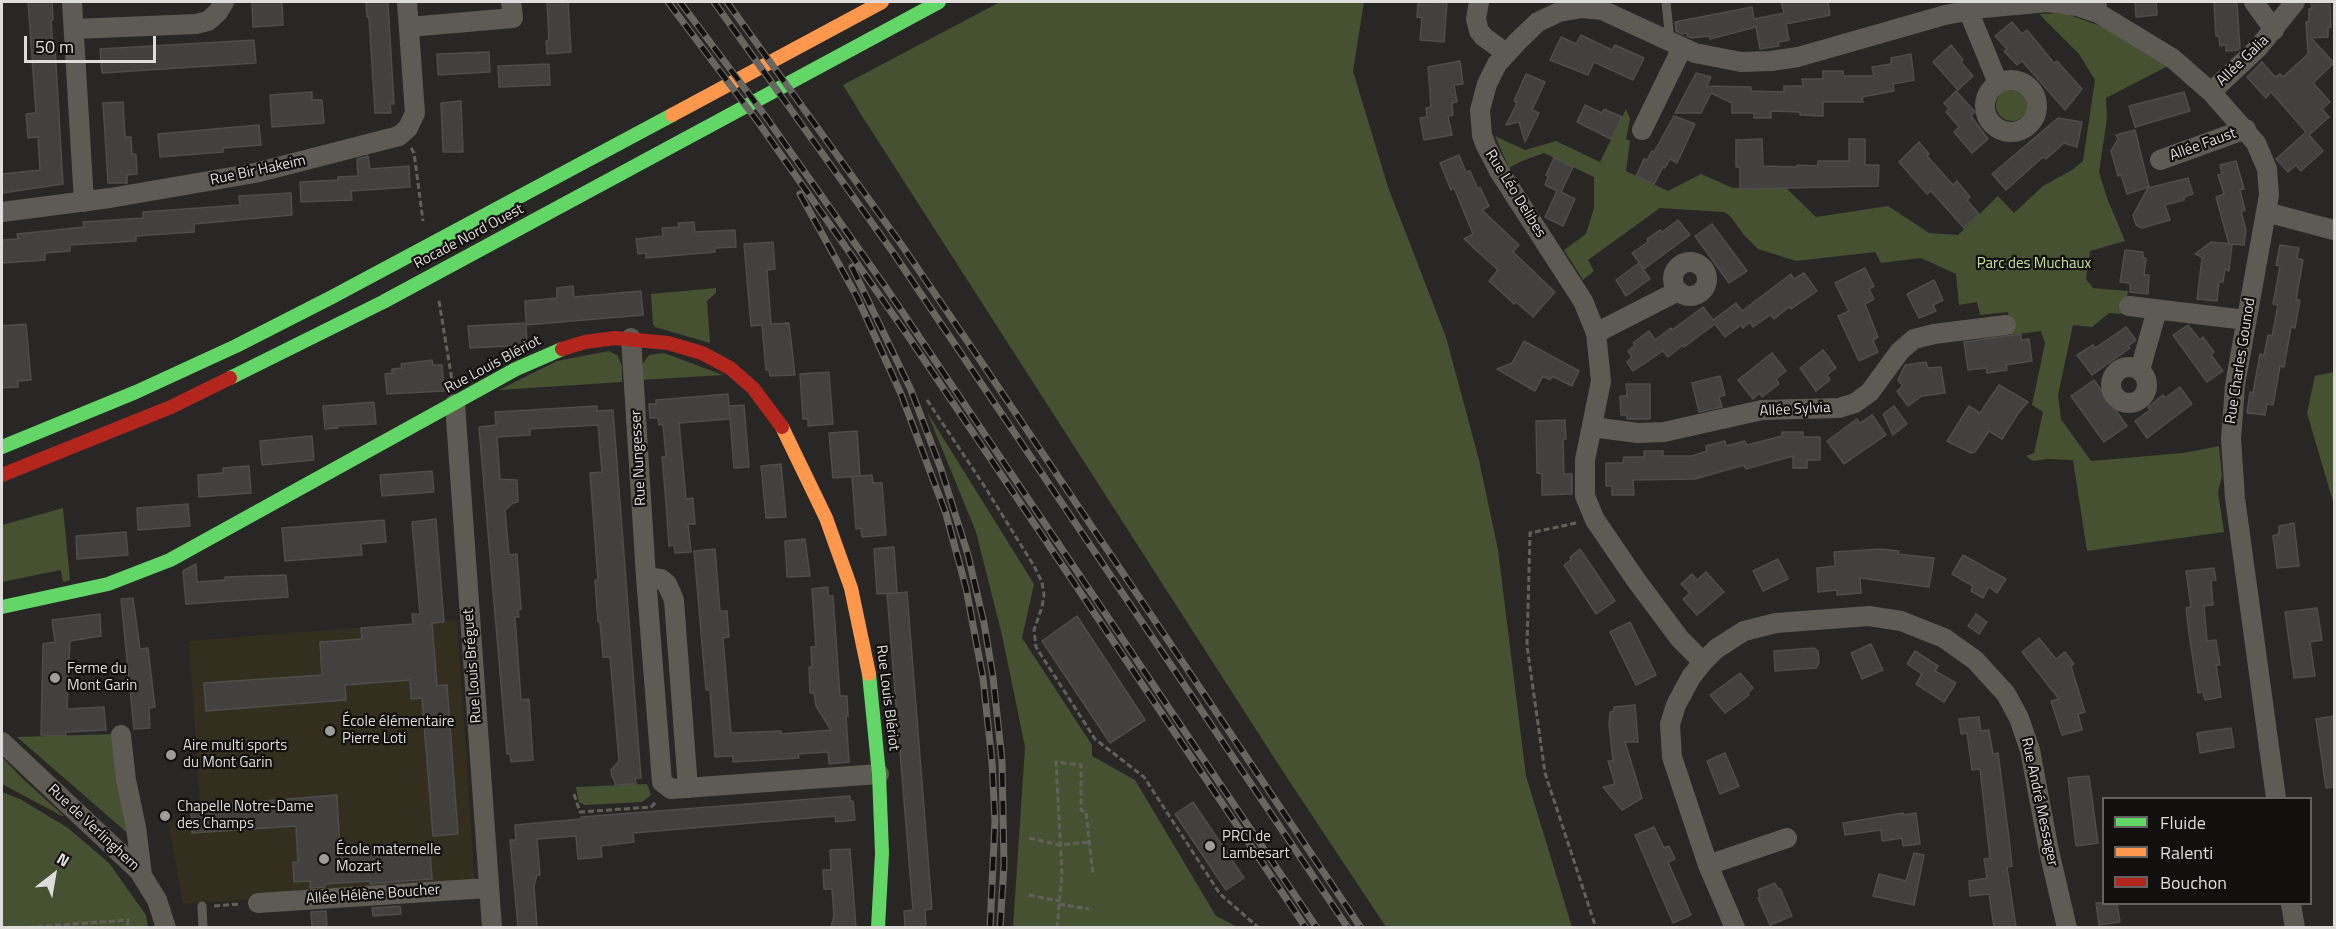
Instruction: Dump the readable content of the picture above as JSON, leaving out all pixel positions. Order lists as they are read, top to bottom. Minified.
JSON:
{"streets":{"main road":["Rocade Nord Ouest","Rue Louis Blériot"],"street":["Allée Galia","Allée Faust","Rue Bir Hakeim","Rue Léo Delibes","Rue Charles Gounod","Allée Sylvia","Rue Nungesser","Rue Louis Bréguet","Rue André Messager","Rue de Verlinghem","Allée Hélène Boucher"]},"crossings":[["Allée Galia","Rue Charles Gounod"],["Allée Faust","Rue Charles Gounod"],["Rue Léo Delibes","Rue Charles Gounod"],["Rue Léo Delibes","Allée Sylvia"],["Rue Léo Delibes","Rue André Messager"],["Rue Louis Blériot","Rue Nungesser"],["Rue Louis Blériot","Rue Louis Bréguet"],["Rue Louis Bréguet","Allée Hélène Boucher"]],"parks":["Parc des Muchaux"],"places":["Ferme du Mont Garin","École élémentaire Pierre Loti","Aire multi sports du Mont Garin","Chapelle Notre-Dame des Champs","PRCI de Lambesart","École maternelle Mozart"],"legend":["Fluide","Ralenti","Bouchon"],"scale_bar":"50 m","north":"top right"}
